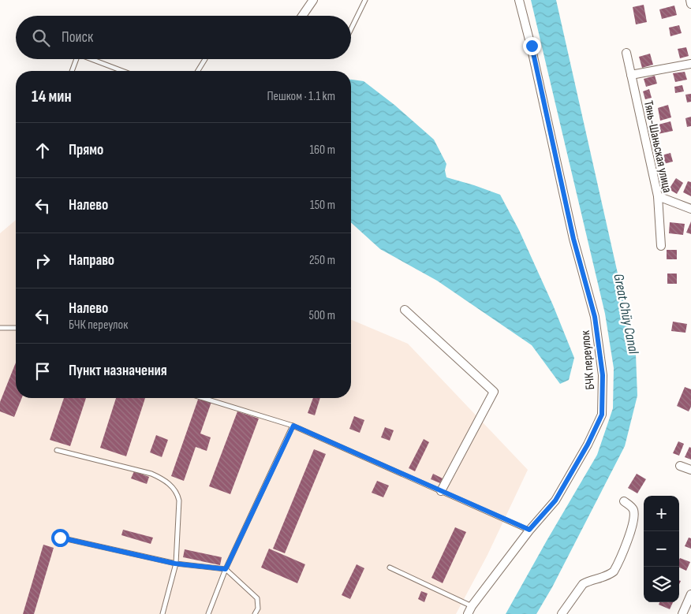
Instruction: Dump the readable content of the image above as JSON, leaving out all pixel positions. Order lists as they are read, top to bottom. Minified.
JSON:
{"streets":{"street":["Тянь-Шаньская улица","БЧК переулок"]},"water":["Great Chüy Canal"],"page":{"search":"Поиск","heading":["14 мин","Пешком · 1.1 km"],"list":[["Прямо","160 m"],["Налево","150 m"],["Направо","250 m"],["Налево","БЧК переулок","500 m"],"Пункт назначения"],"map_buttons":["+","−"]}}
